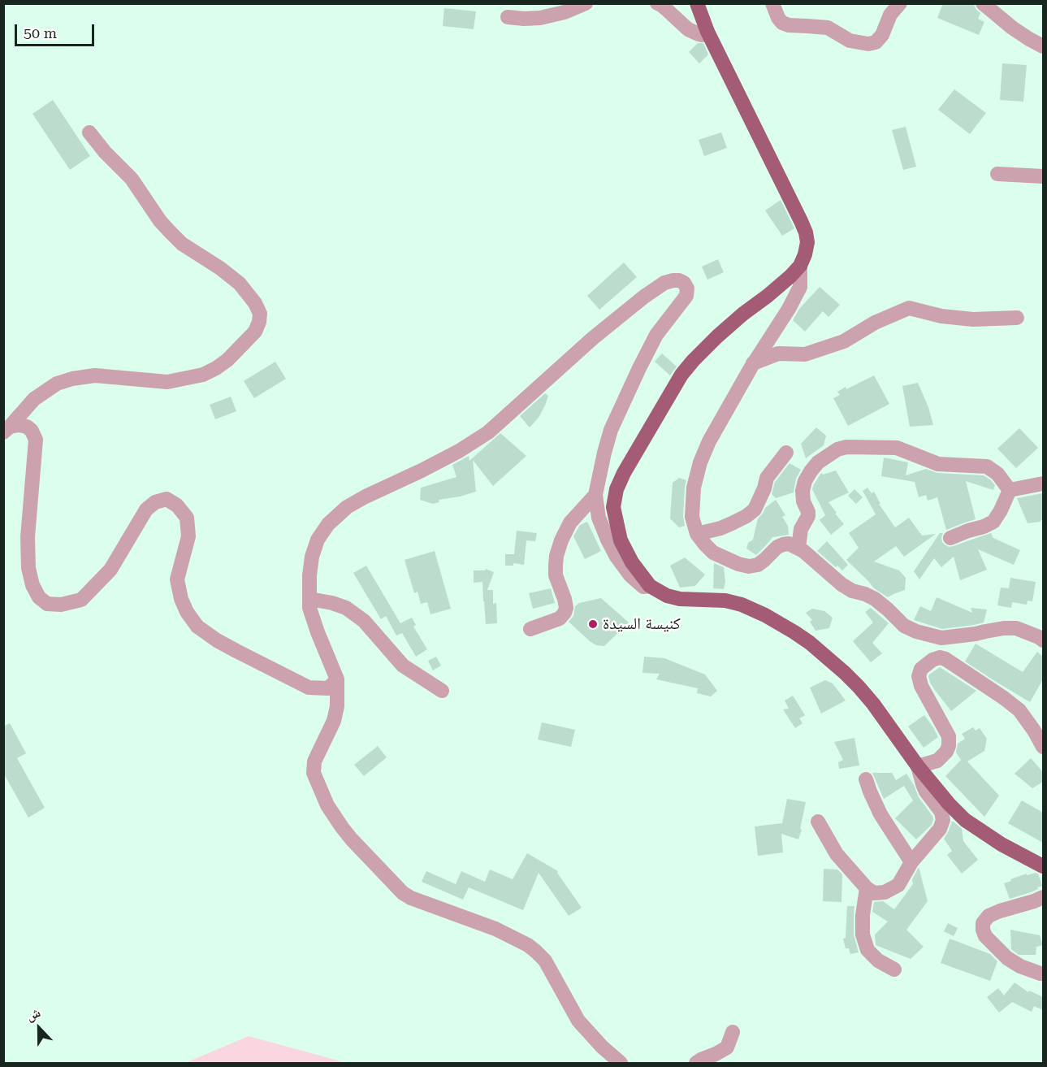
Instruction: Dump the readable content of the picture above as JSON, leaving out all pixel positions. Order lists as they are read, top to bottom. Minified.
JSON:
{"places":["كنيسة السيدة"],"scale_bar":"50 m","north":"top"}
